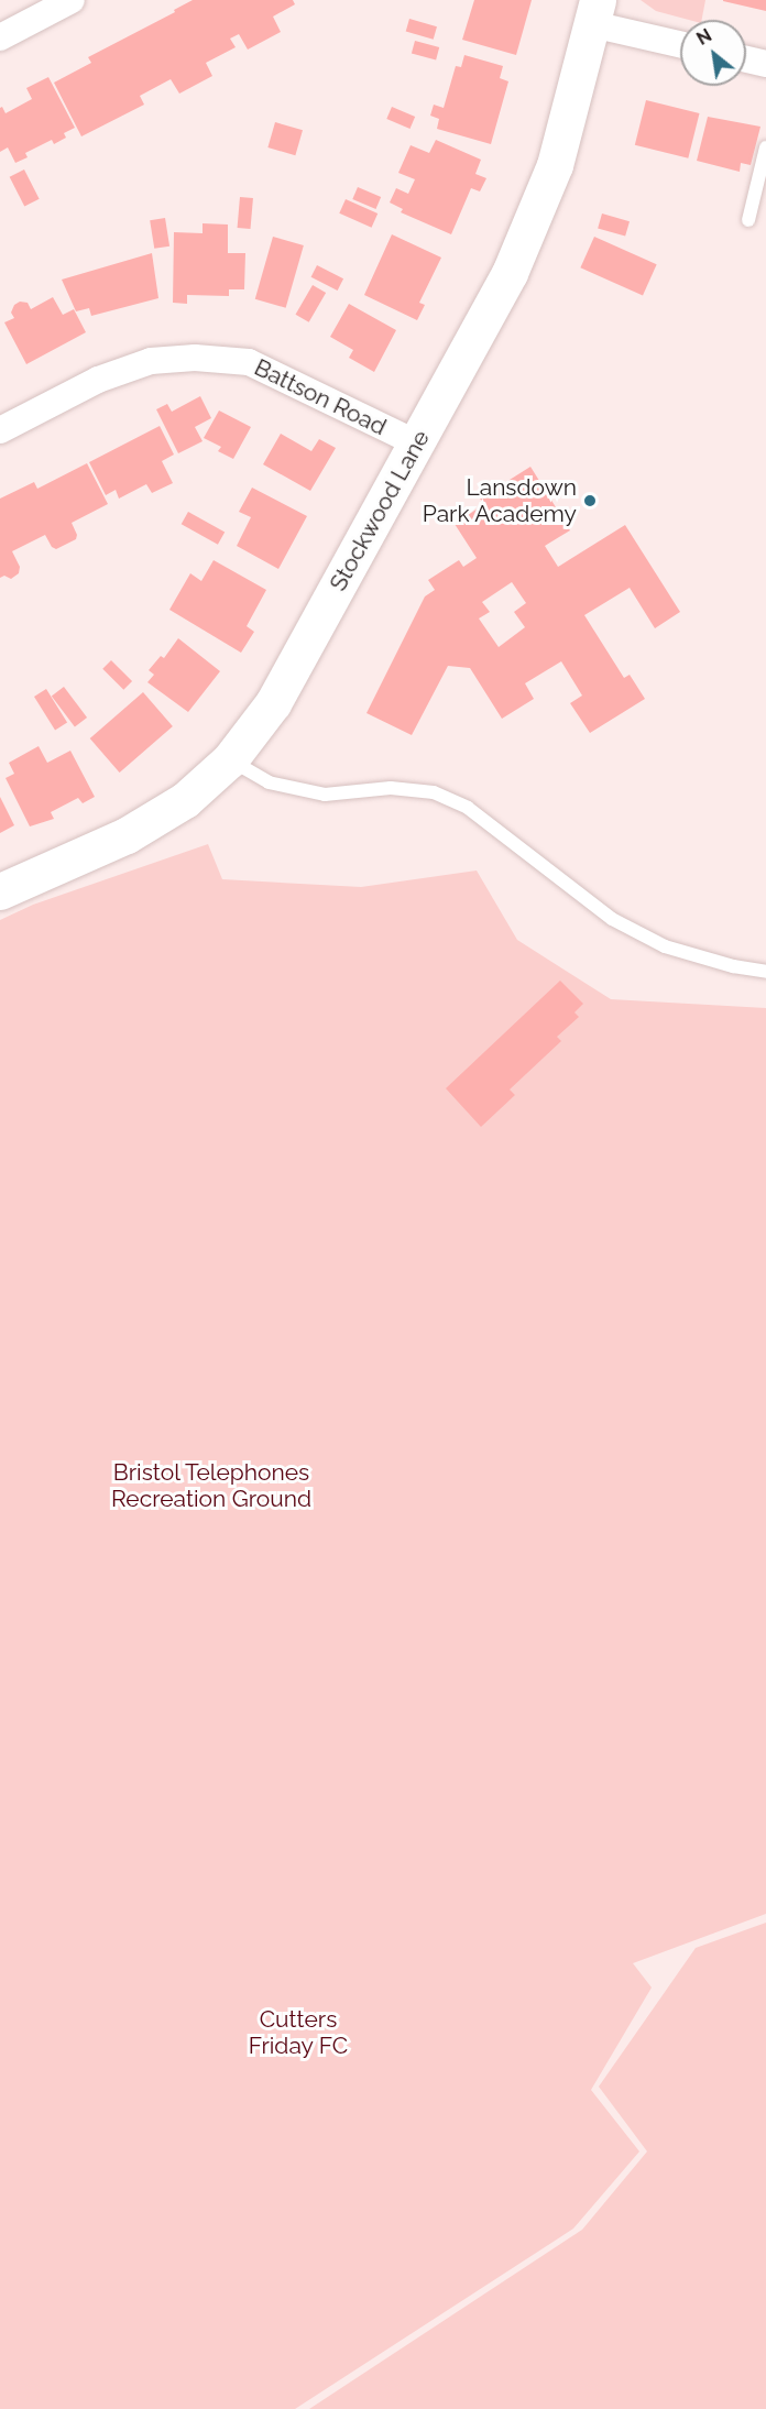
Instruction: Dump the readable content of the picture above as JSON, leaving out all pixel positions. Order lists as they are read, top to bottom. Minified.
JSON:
{"streets":{"street":["Battson Road","Stockwood Lane"]},"crossings":[["Battson Road","Stockwood Lane"]],"parks":["Bristol Telephones Recreation Ground","Cutters Friday FC"],"places":["Lansdown Park Academy"],"north":"top left"}
